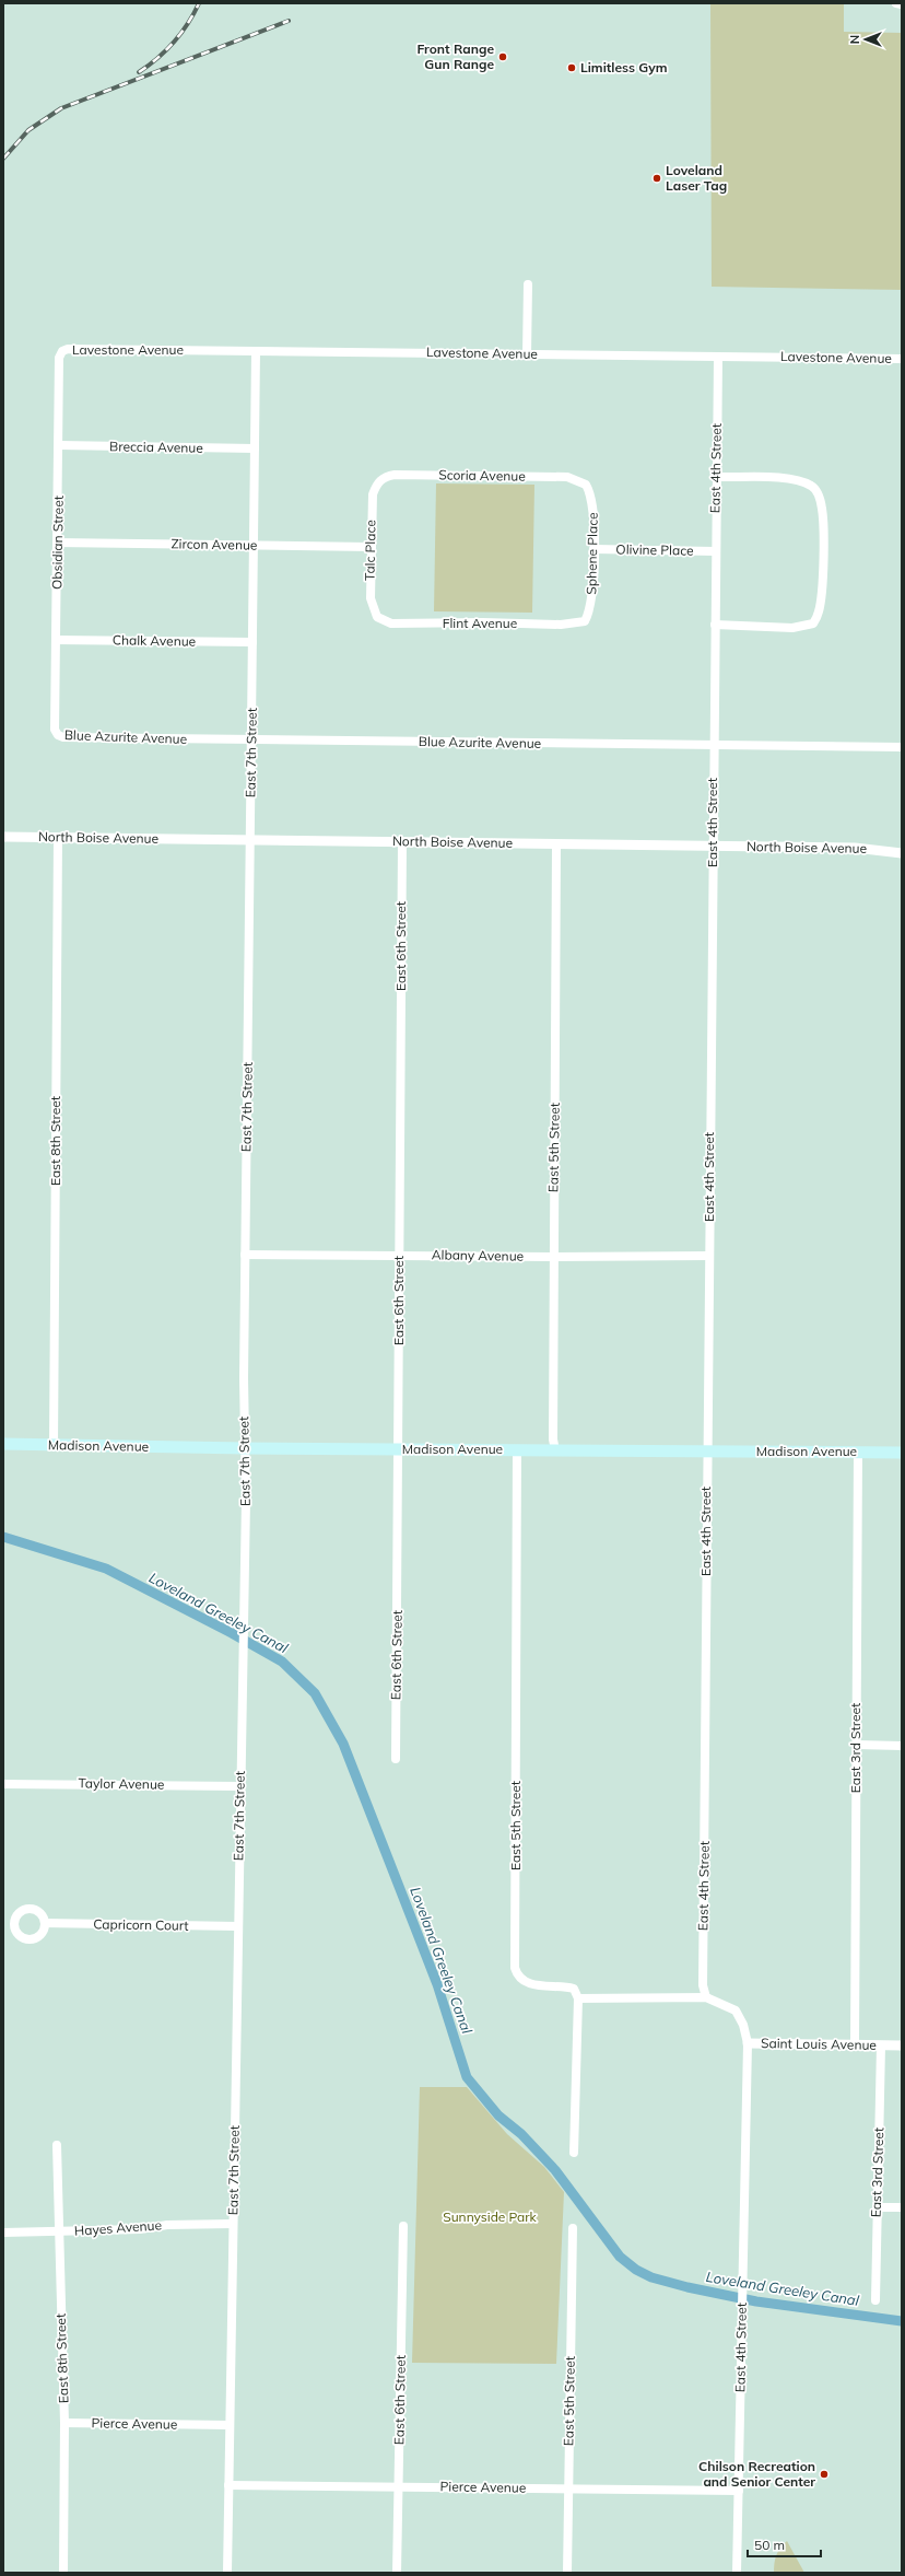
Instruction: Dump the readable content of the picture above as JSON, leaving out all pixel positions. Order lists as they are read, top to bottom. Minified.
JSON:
{"streets":{"main road":["Madison Avenue"],"street":["Lavestone Avenue","Breccia Avenue","East 4th Street","Scoria Avenue","Obsidian Street","Zircon Avenue","Talc Place","Olivine Place","Sphene Place","Flint Avenue","Chalk Avenue","Blue Azurite Avenue","East 7th Street","North Boise Avenue","East 6th Street","East 8th Street","East 5th Street","Albany Avenue","East 3rd Street","Taylor Avenue","Capricorn Court","Saint Louis Avenue","Hayes Avenue","Pierce Avenue"]},"crossings":[["Lavestone Avenue","East 4th Street"],["Lavestone Avenue","Obsidian Street"],["Lavestone Avenue","East 7th Street"],["Breccia Avenue","Obsidian Street"],["Breccia Avenue","East 7th Street"],["East 4th Street","Olivine Place"],["East 4th Street","Blue Azurite Avenue"],["East 4th Street","North Boise Avenue"],["East 4th Street","Albany Avenue"],["East 4th Street","Madison Avenue"],["East 4th Street","Saint Louis Avenue"],["East 4th Street","Pierce Avenue"],["Scoria Avenue","Talc Place"],["Scoria Avenue","Sphene Place"],["Obsidian Street","Zircon Avenue"],["Obsidian Street","Chalk Avenue"],["Obsidian Street","Blue Azurite Avenue"],["Zircon Avenue","Talc Place"],["Zircon Avenue","East 7th Street"],["Talc Place","Flint Avenue"],["Olivine Place","Sphene Place"],["Sphene Place","Flint Avenue"],["Chalk Avenue","East 7th Street"],["Blue Azurite Avenue","East 7th Street"],["East 7th Street","North Boise Avenue"],["East 7th Street","Albany Avenue"],["East 7th Street","Madison Avenue"],["East 7th Street","Taylor Avenue"],["East 7th Street","Capricorn Court"],["East 7th Street","Hayes Avenue"],["East 7th Street","Pierce Avenue"],["North Boise Avenue","East 6th Street"],["North Boise Avenue","East 8th Street"],["North Boise Avenue","East 5th Street"],["East 6th Street","Albany Avenue"],["East 6th Street","Madison Avenue"],["East 6th Street","Pierce Avenue"],["East 8th Street","Madison Avenue"],["East 8th Street","Hayes Avenue"],["East 8th Street","Pierce Avenue"],["East 5th Street","Albany Avenue"],["East 5th Street","Madison Avenue"],["East 5th Street","Saint Louis Avenue"],["East 5th Street","Pierce Avenue"],["Madison Avenue","East 3rd Street"],["East 3rd Street","Saint Louis Avenue"]],"water":["Loveland Greeley Canal"],"parks":["Sunnyside Park"],"places":["Front Range Gun Range","Limitless Gym","Loveland Laser Tag","Chilson Recreation and Senior Center"],"scale_bar":"50 m","north":"left"}
